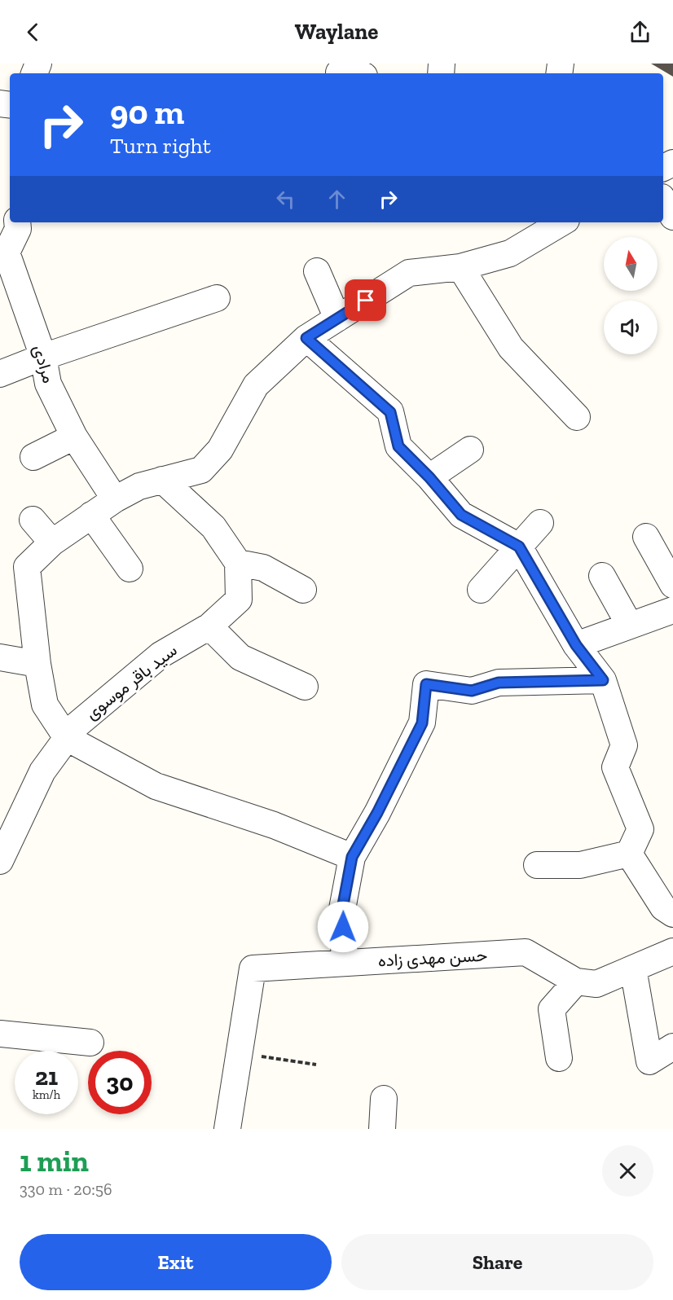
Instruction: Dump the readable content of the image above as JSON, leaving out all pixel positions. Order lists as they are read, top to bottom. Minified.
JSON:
{"streets":{"street":["مرادی","سید باقر موسوی","حسن مهدی زاده"]},"north":"top","page":{"header":"Waylane","turn":["90 m","Turn right"],"speed":"21 km/h","limit":"30","heading":["1 min","330 m · 20:56"],"buttons":["Exit","Share"]}}
